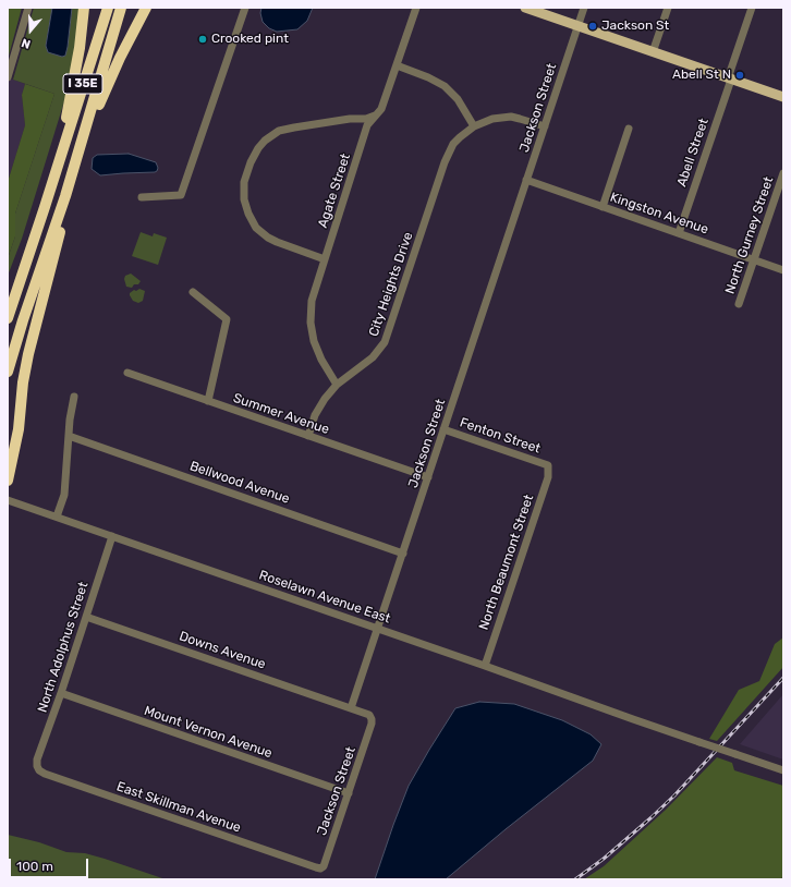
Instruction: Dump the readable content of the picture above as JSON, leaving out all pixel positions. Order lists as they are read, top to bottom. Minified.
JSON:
{"streets":{"highway":["I 35E"],"street":["Jackson Street","Abell Street","Agate Street","Kingston Avenue","North Gurney Street","City Heights Drive","Summer Avenue","Fenton Street","Bellwood Avenue","North Beaumont Street","Roselawn Avenue East","North Adolphus Street","Downs Avenue","Mount Vernon Avenue","East Skillman Avenue"]},"crossings":[["Jackson Street","Kingston Avenue"],["Jackson Street","Summer Avenue"],["Jackson Street","Fenton Street"],["Jackson Street","Bellwood Avenue"],["Jackson Street","Roselawn Avenue East"],["Jackson Street","Downs Avenue"],["Jackson Street","Mount Vernon Avenue"],["Jackson Street","East Skillman Avenue"],["Abell Street","Kingston Avenue"],["Agate Street","City Heights Drive"],["Kingston Avenue","North Gurney Street"],["City Heights Drive","Summer Avenue"],["Fenton Street","North Beaumont Street"],["North Beaumont Street","Roselawn Avenue East"],["Roselawn Avenue East","North Adolphus Street"],["North Adolphus Street","Downs Avenue"],["North Adolphus Street","Mount Vernon Avenue"],["North Adolphus Street","East Skillman Avenue"]],"places":["Jackson St","Crooked pint","Abell St N"],"scale_bar":"100 m","north":"bottom"}
